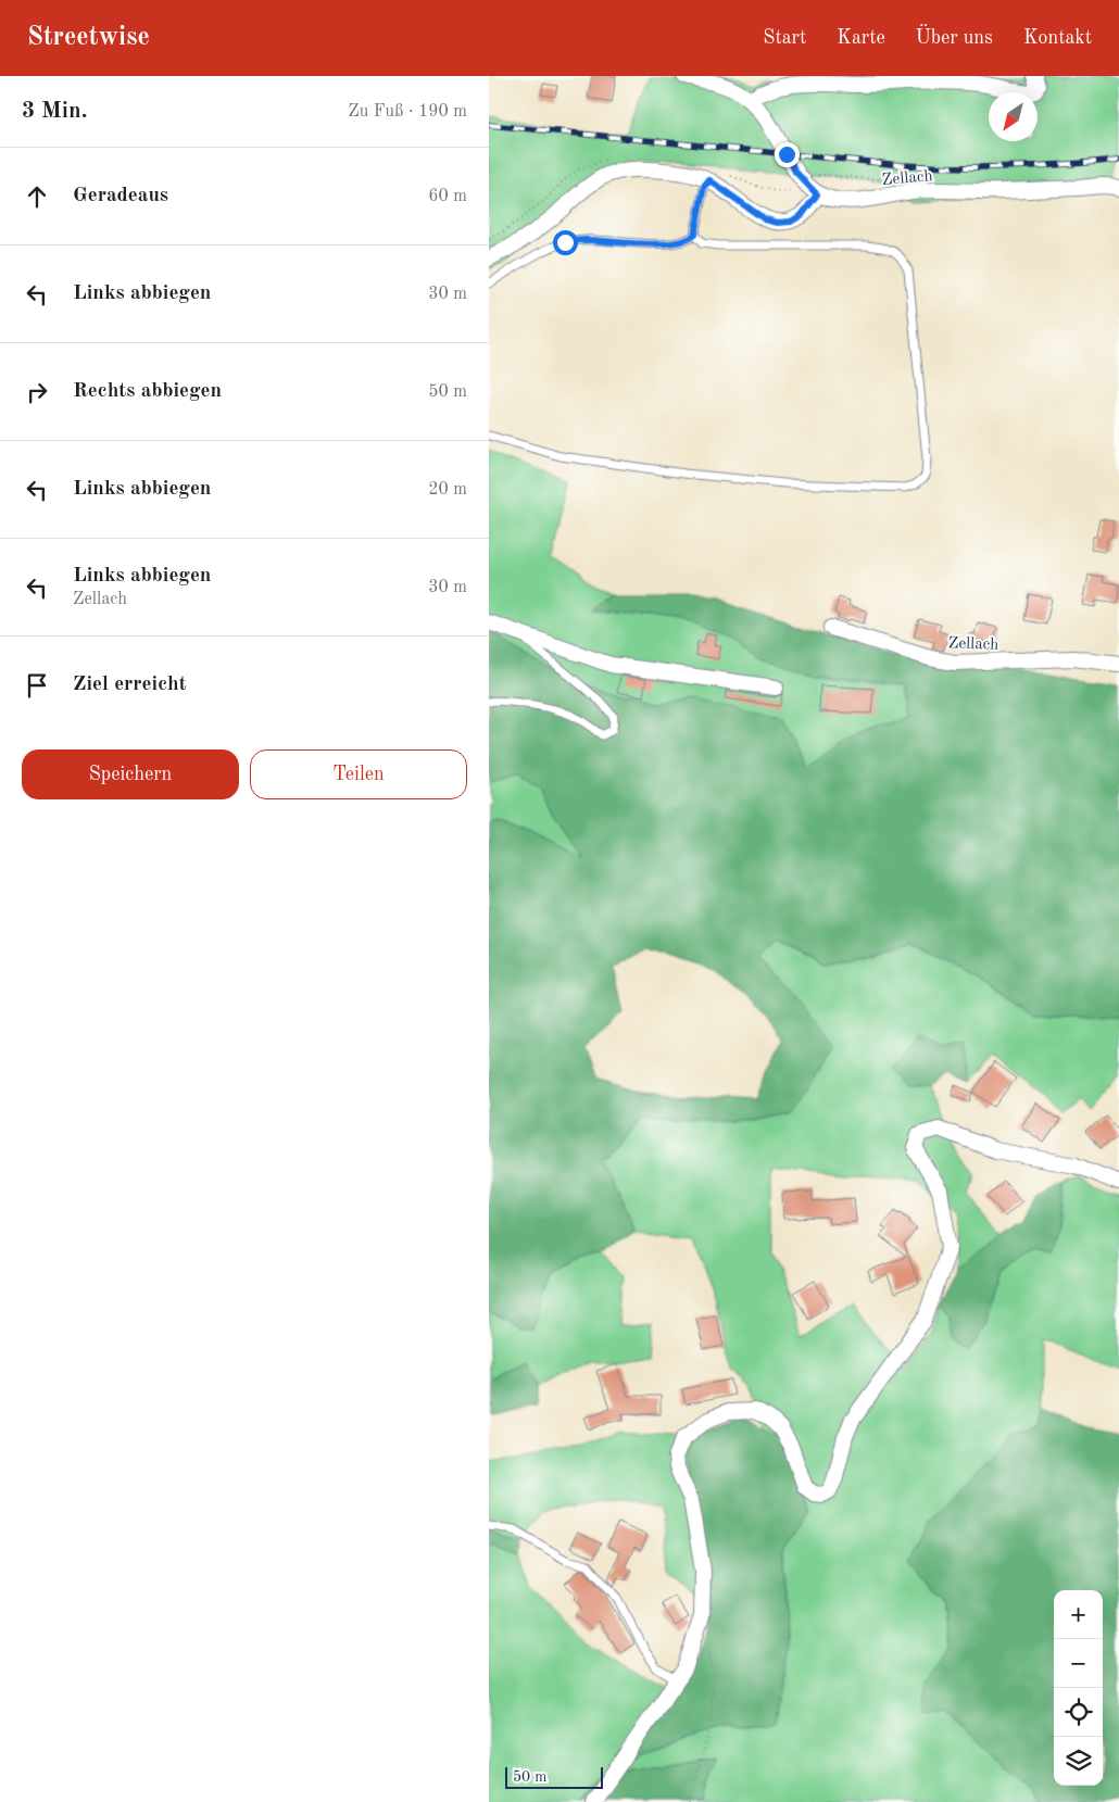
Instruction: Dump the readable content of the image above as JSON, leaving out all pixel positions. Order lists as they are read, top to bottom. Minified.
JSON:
{"streets":{"street":["Zellach"]},"scale_bar":"50 m","north":"bottom left","page":{"header":"Streetwise","nav":["Start","Karte","Über uns","Kontakt"],"heading":["3 Min.","Zu Fuß · 190 m"],"list":[["Geradeaus","60 m"],["Links abbiegen","30 m"],["Rechts abbiegen","50 m"],["Links abbiegen","20 m"],["Links abbiegen","Zellach","30 m"],"Ziel erreicht"],"buttons":["Speichern","Teilen"],"map_buttons":["+","−"],"scale":"50 m"}}
